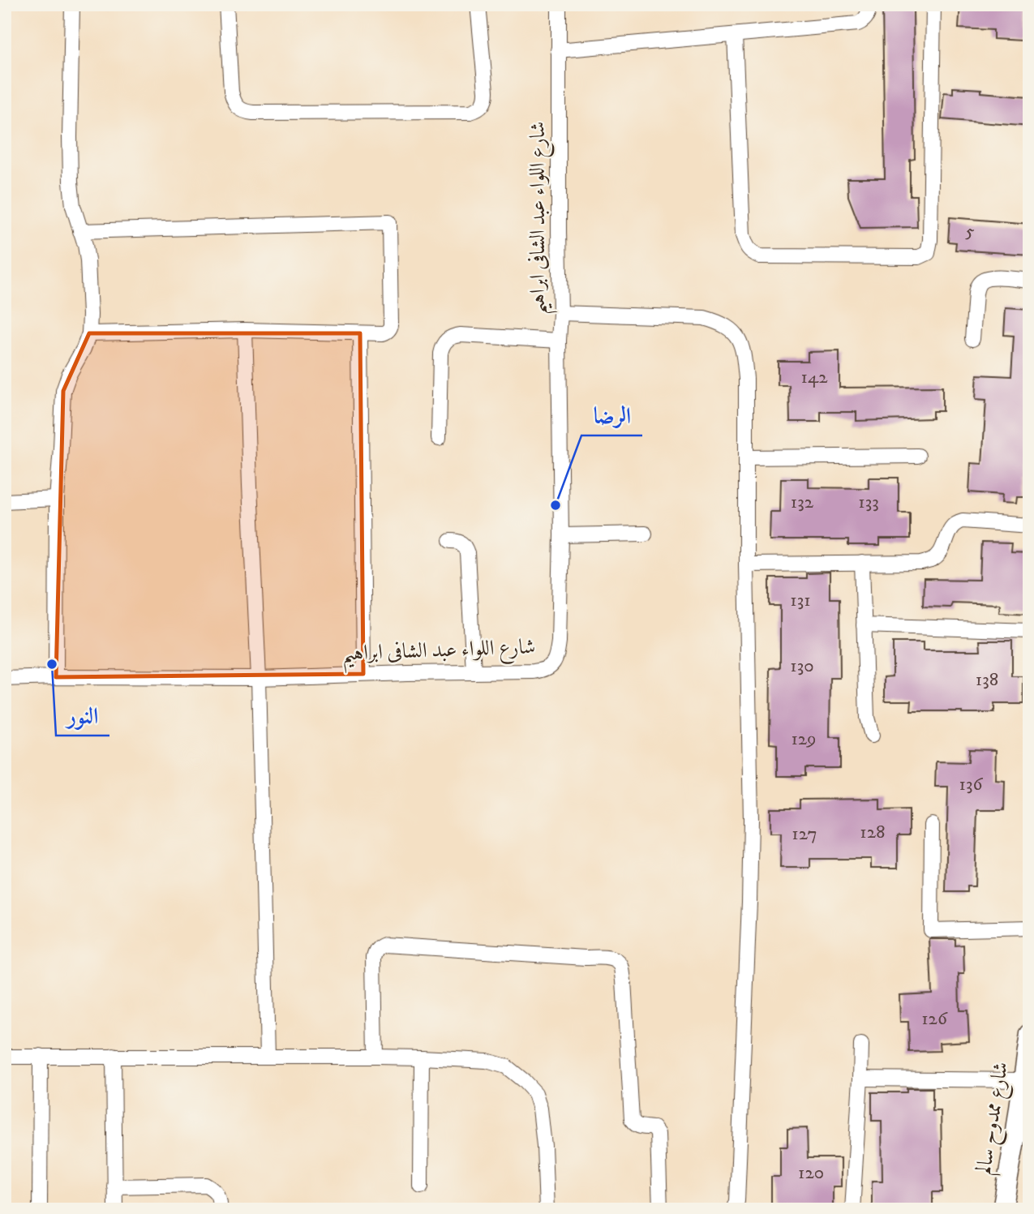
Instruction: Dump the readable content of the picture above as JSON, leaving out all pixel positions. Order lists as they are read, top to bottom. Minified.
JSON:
{"streets":{"main road":["شارع ممدوح سالم"],"street":["شارع اللواء عبد الشافى ابراهيم"]},"places":["الرضا","النور"],"house_numbers":["5","142","132","133","131","130","138","129","136","128","127","126","120"]}
